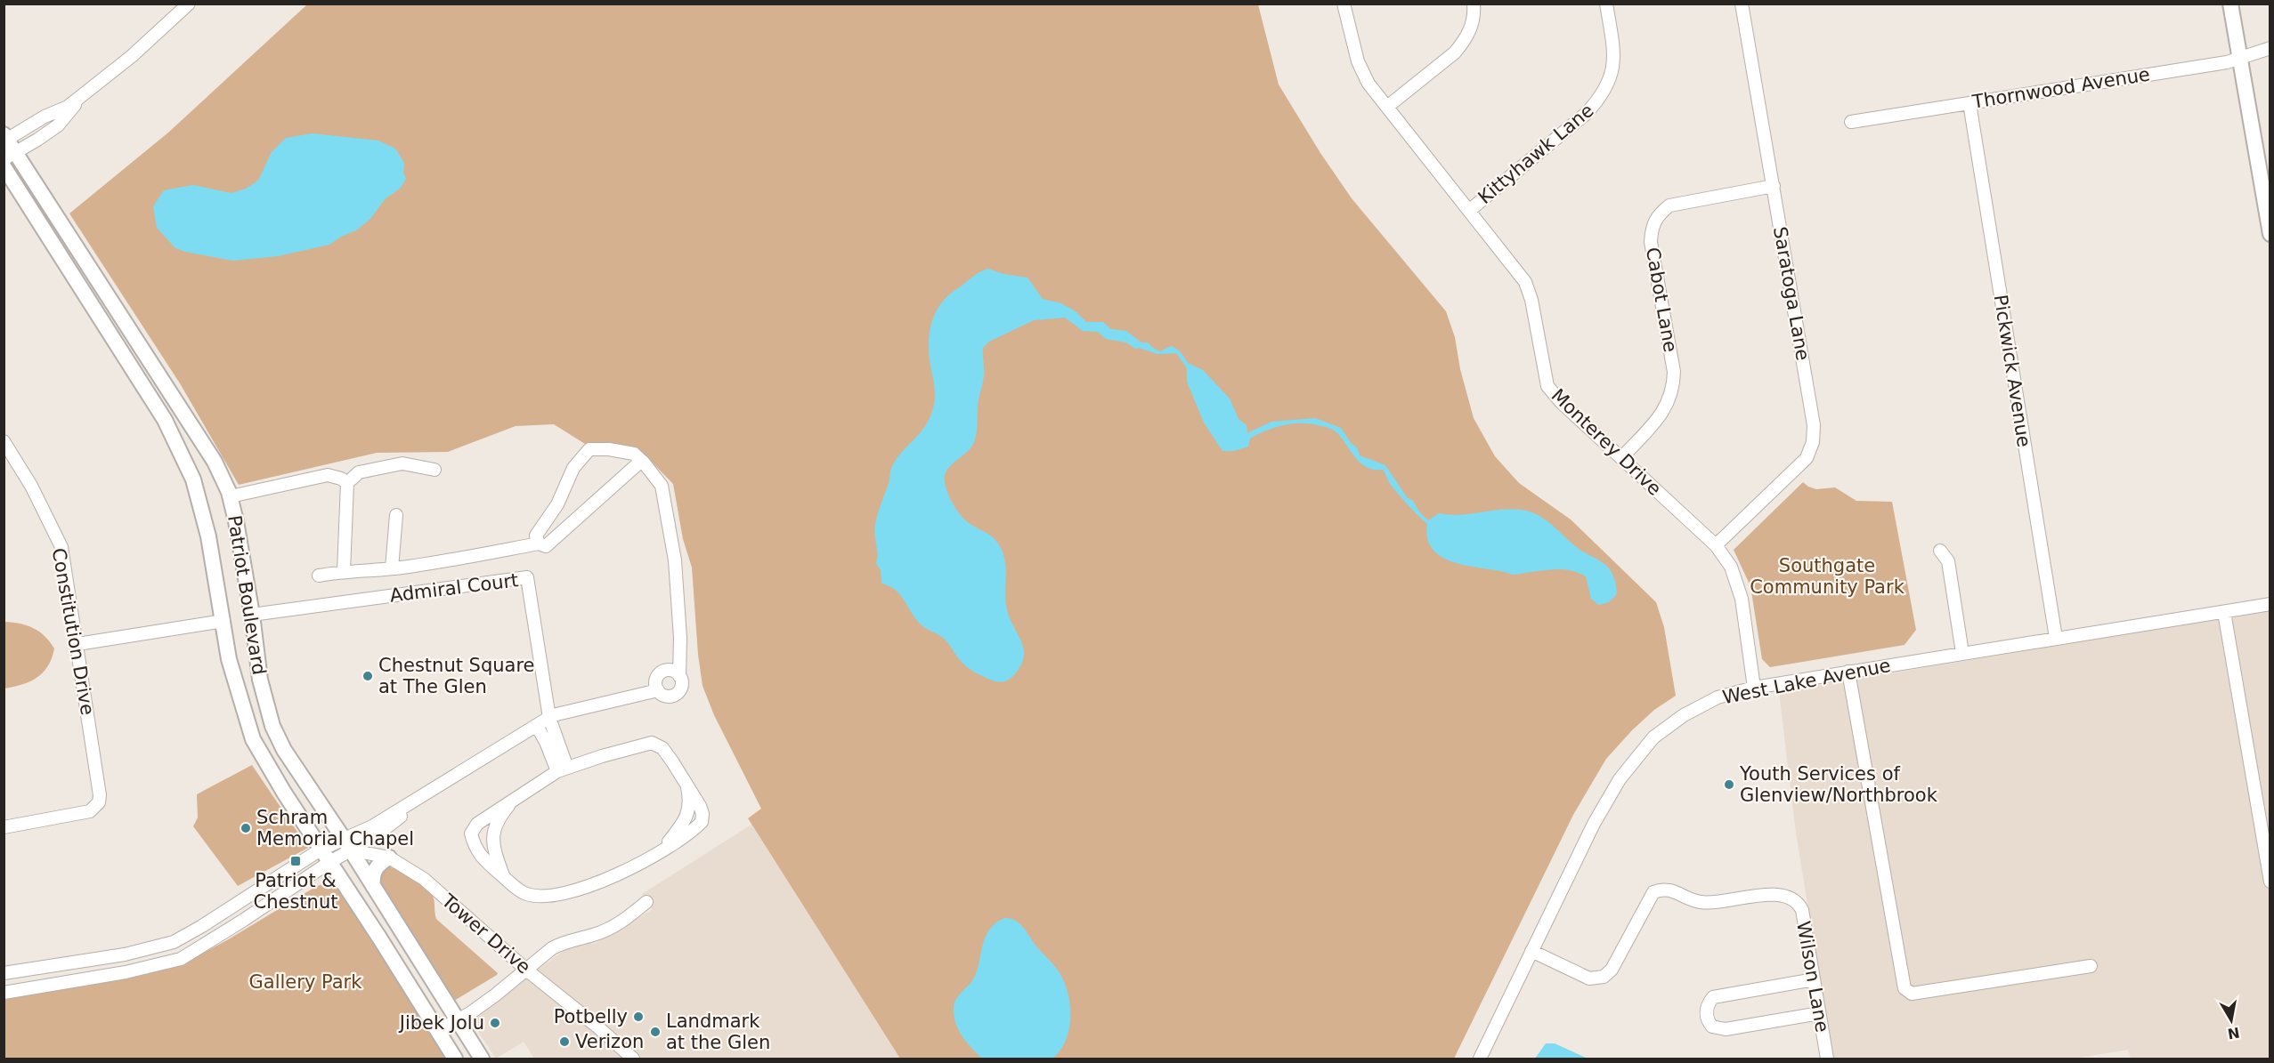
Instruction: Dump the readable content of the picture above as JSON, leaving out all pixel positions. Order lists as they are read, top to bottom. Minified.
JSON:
{"streets":{"main road":["Patriot Boulevard"],"street":["Thornwood Avenue","Kittyhawk Lane","Saratoga Lane","Cabot Lane","Pickwick Avenue","Monterey Drive","Admiral Court","Constitution Drive","West Lake Avenue","Tower Drive","Wilson Lane"]},"crossings":[["Thornwood Avenue","Pickwick Avenue"],["Kittyhawk Lane","Monterey Drive"],["Saratoga Lane","Cabot Lane"],["Saratoga Lane","Monterey Drive"],["Cabot Lane","Monterey Drive"],["Pickwick Avenue","West Lake Avenue"],["Monterey Drive","West Lake Avenue"],["Admiral Court","Patriot Boulevard"],["Patriot Boulevard","Tower Drive"],["West Lake Avenue","Wilson Lane"]],"parks":["Southgate Community Park","Gallery Park"],"places":{"other":["Chestnut Square at The Glen","Youth Services of Glenview/Northbrook","Schram Memorial Chapel","Potbelly","Jibek Jolu","Landmark at the Glen","Verizon"],"transit":["Patriot & Chestnut"]},"north":"bottom"}
